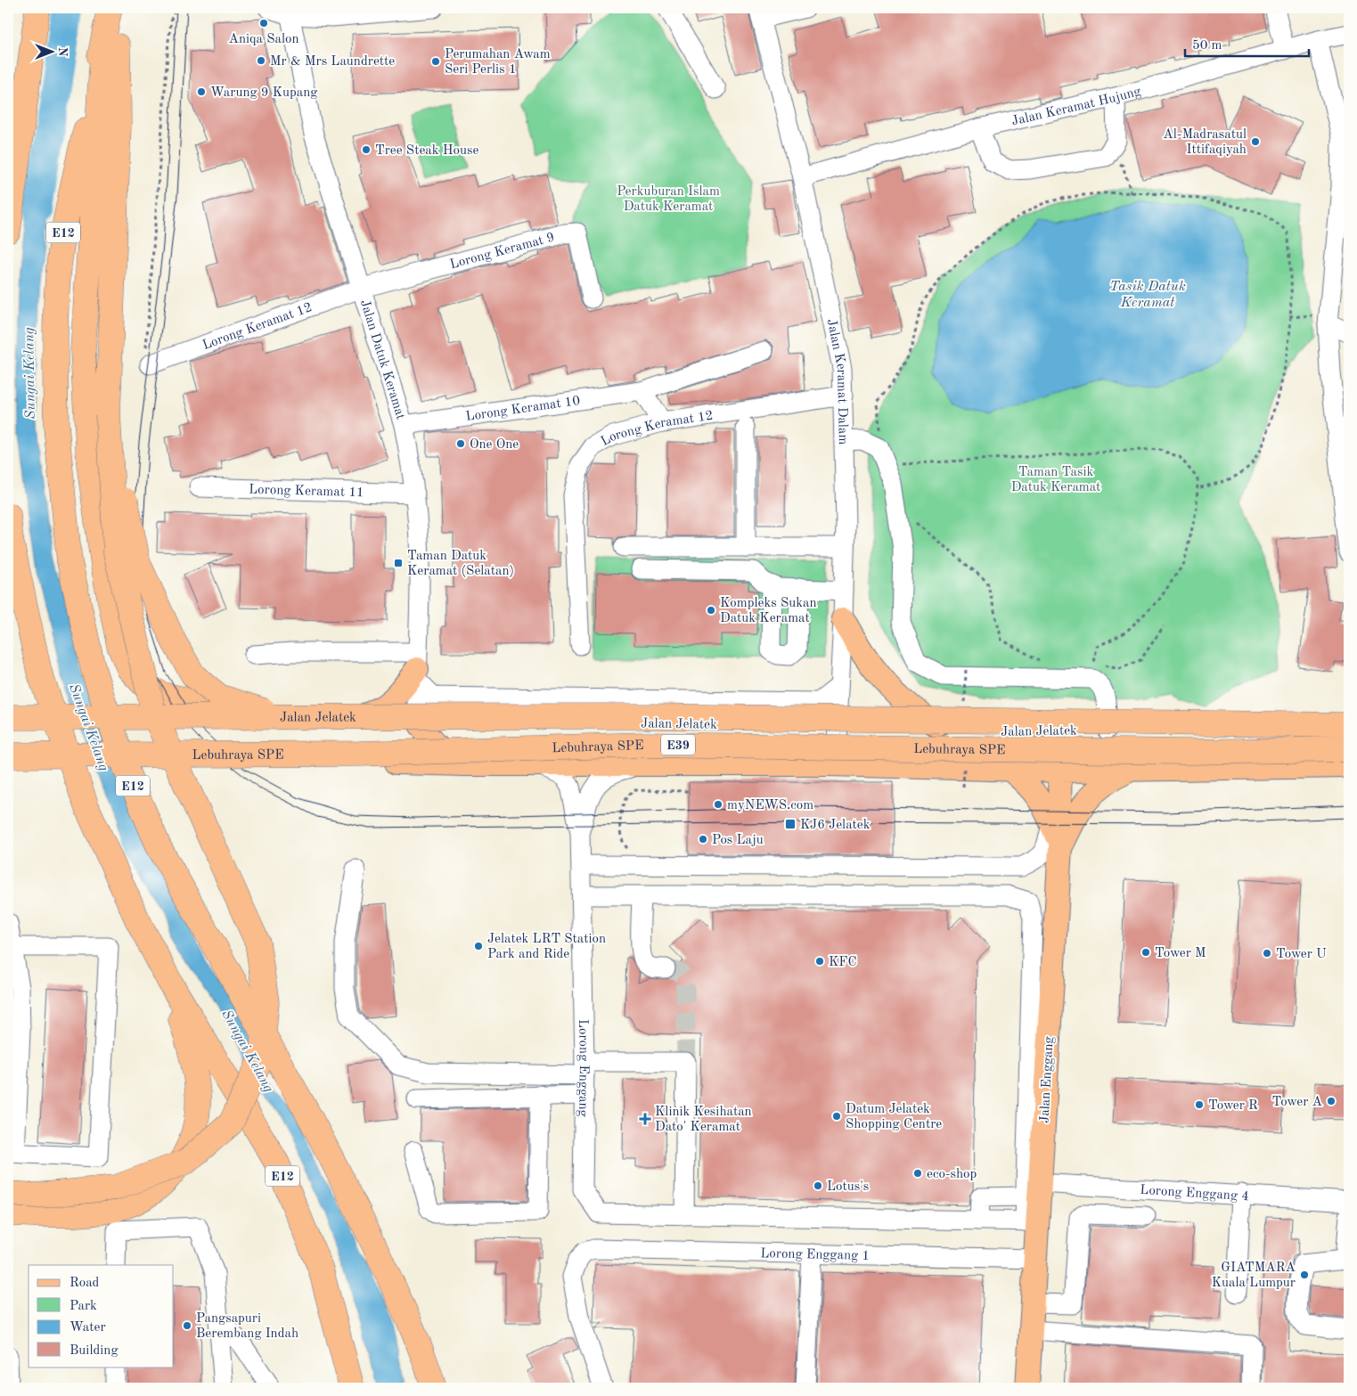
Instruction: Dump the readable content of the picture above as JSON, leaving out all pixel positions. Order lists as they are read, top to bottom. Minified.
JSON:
{"streets":{"highway":["E12","E39","Lebuhraya SPE"],"main road":["Jalan Jelatek","Jalan Enggang"],"street":["Jalan Keramat Hujung","Lorong Keramat 9","Lorong Keramat 12","Jalan Datuk Keramat","Jalan Keramat Dalam","Lorong Keramat 10","Lorong Keramat 11","Lorong Enggang","Lorong Enggang 4","Lorong Enggang 1"]},"crossings":[["Jalan Keramat Hujung","Jalan Keramat Dalam"],["Lorong Keramat 9","Lorong Keramat 12"],["Lorong Keramat 9","Jalan Datuk Keramat"],["Lorong Keramat 12","Jalan Datuk Keramat"],["Lorong Keramat 12","Jalan Keramat Dalam"],["Jalan Datuk Keramat","Lorong Keramat 10"],["Jalan Datuk Keramat","Lorong Keramat 11"],["Jalan Datuk Keramat","Jalan Jelatek"],["Jalan Keramat Dalam","Jalan Jelatek"],["Jalan Jelatek","Lebuhraya SPE"],["Jalan Jelatek","Jalan Enggang"],["Lorong Enggang","Jalan Enggang"],["Lorong Enggang","Lorong Enggang 4"],["Jalan Enggang","Lorong Enggang 4"],["Jalan Enggang","Lorong Enggang 1"]],"water":["Tasik Datuk Keramat","Sungai Kelang"],"parks":["Perkuburan Islam Datuk Keramat","Taman Tasik Datuk Keramat"],"places":{"other":["Aniqa Salon","Mr & Mrs Laundrette","Perumahan Awam Seri Perlis 1","Warung 9 Kupang","Al-Madrasatul Ittifaqiyah","Tree Steak House","One One","Kompleks Sukan Datuk Keramat","myNEWS.com","Pos Laju","Jelatek LRT Station Park and Ride","Tower M","Tower U","KFC","Tower A","Tower R","Datum Jelatek Shopping Centre","eco-shop","Lotus's","GIATMARA Kuala Lumpur","Pangsapuri Berembang Indah"],"transit":["Taman Datuk Keramat (Selatan)","KJ6 Jelatek"],"health":["Klinik Kesihatan Dato' Keramat"]},"legend":["Road","Park","Water","Building"],"scale_bar":"50 m","north":"right"}
